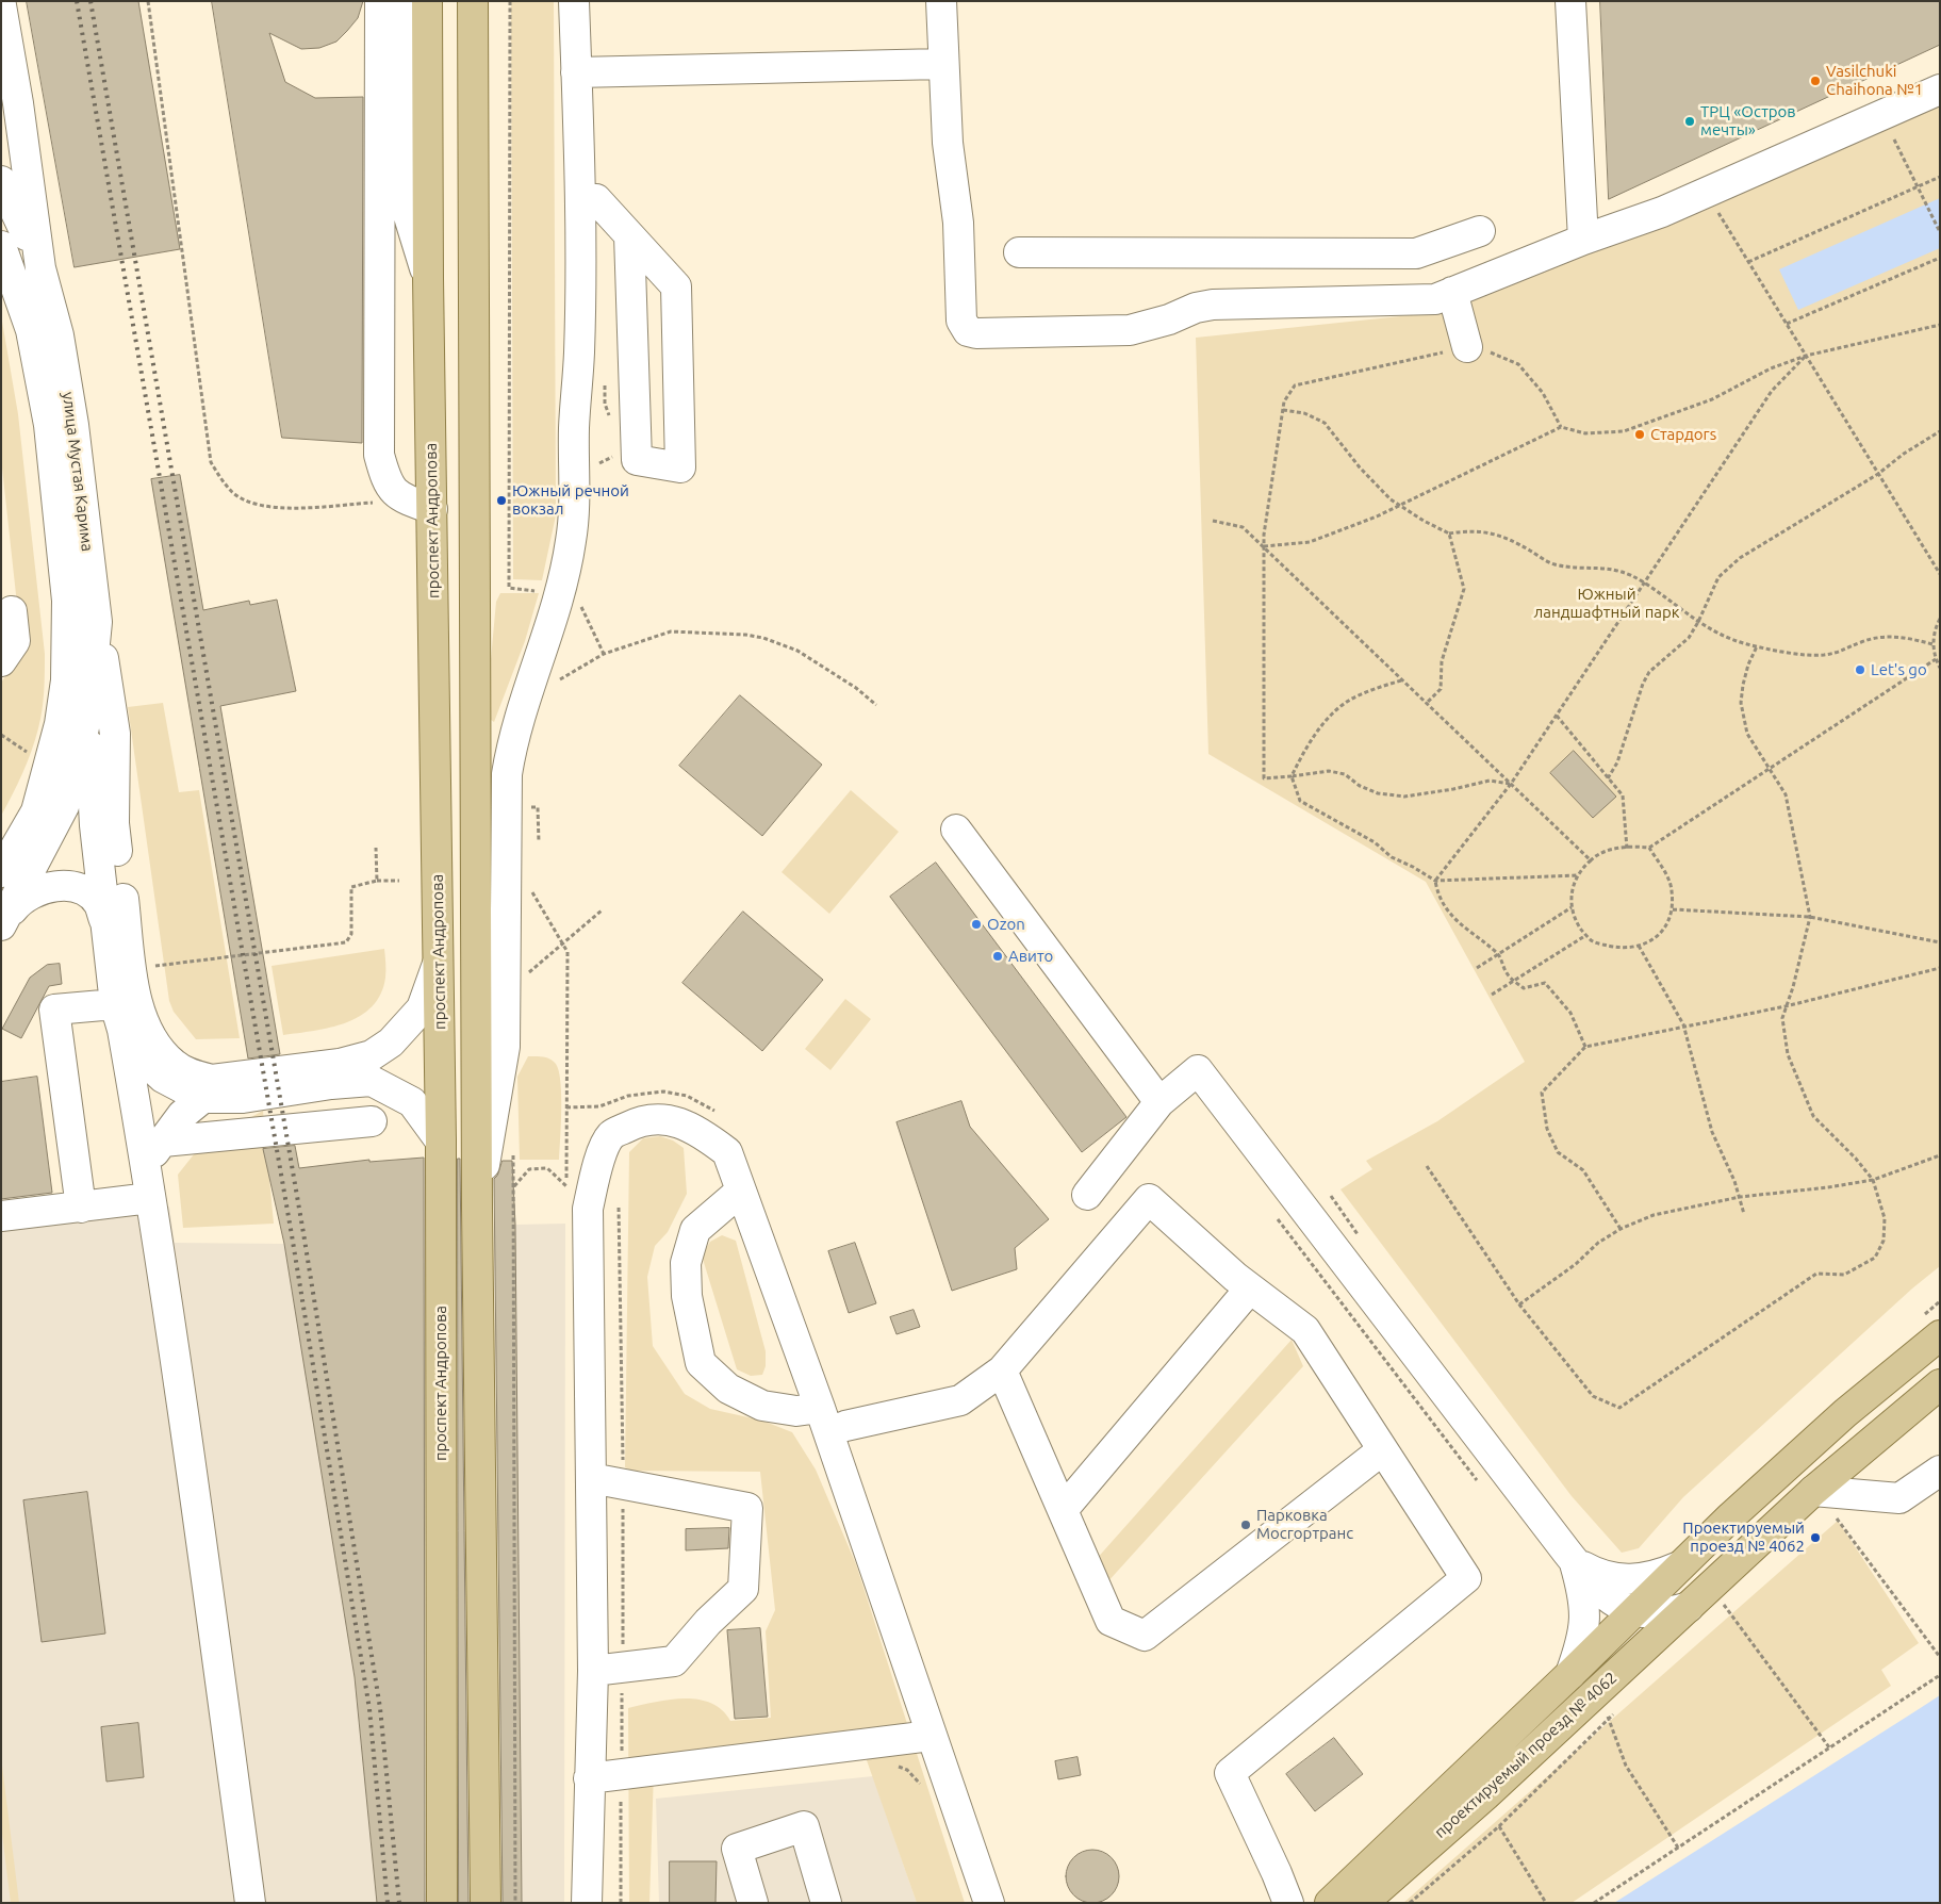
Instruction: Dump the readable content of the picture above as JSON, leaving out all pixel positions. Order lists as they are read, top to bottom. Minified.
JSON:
{"streets":{"main road":["проспект Андропова","проектируемый проезд № 4062"],"street":["улица Мустая Карима"]},"parks":["Южный ландшафтный парк"],"places":["Vasilchuki Chaihona №1","ТРЦ «Остров мечты»","Стардогs","Южный речной вокзал","Let's go","Ozon","Авито","Парковка Мосгортранс","Проектируемый проезд № 4062"]}
